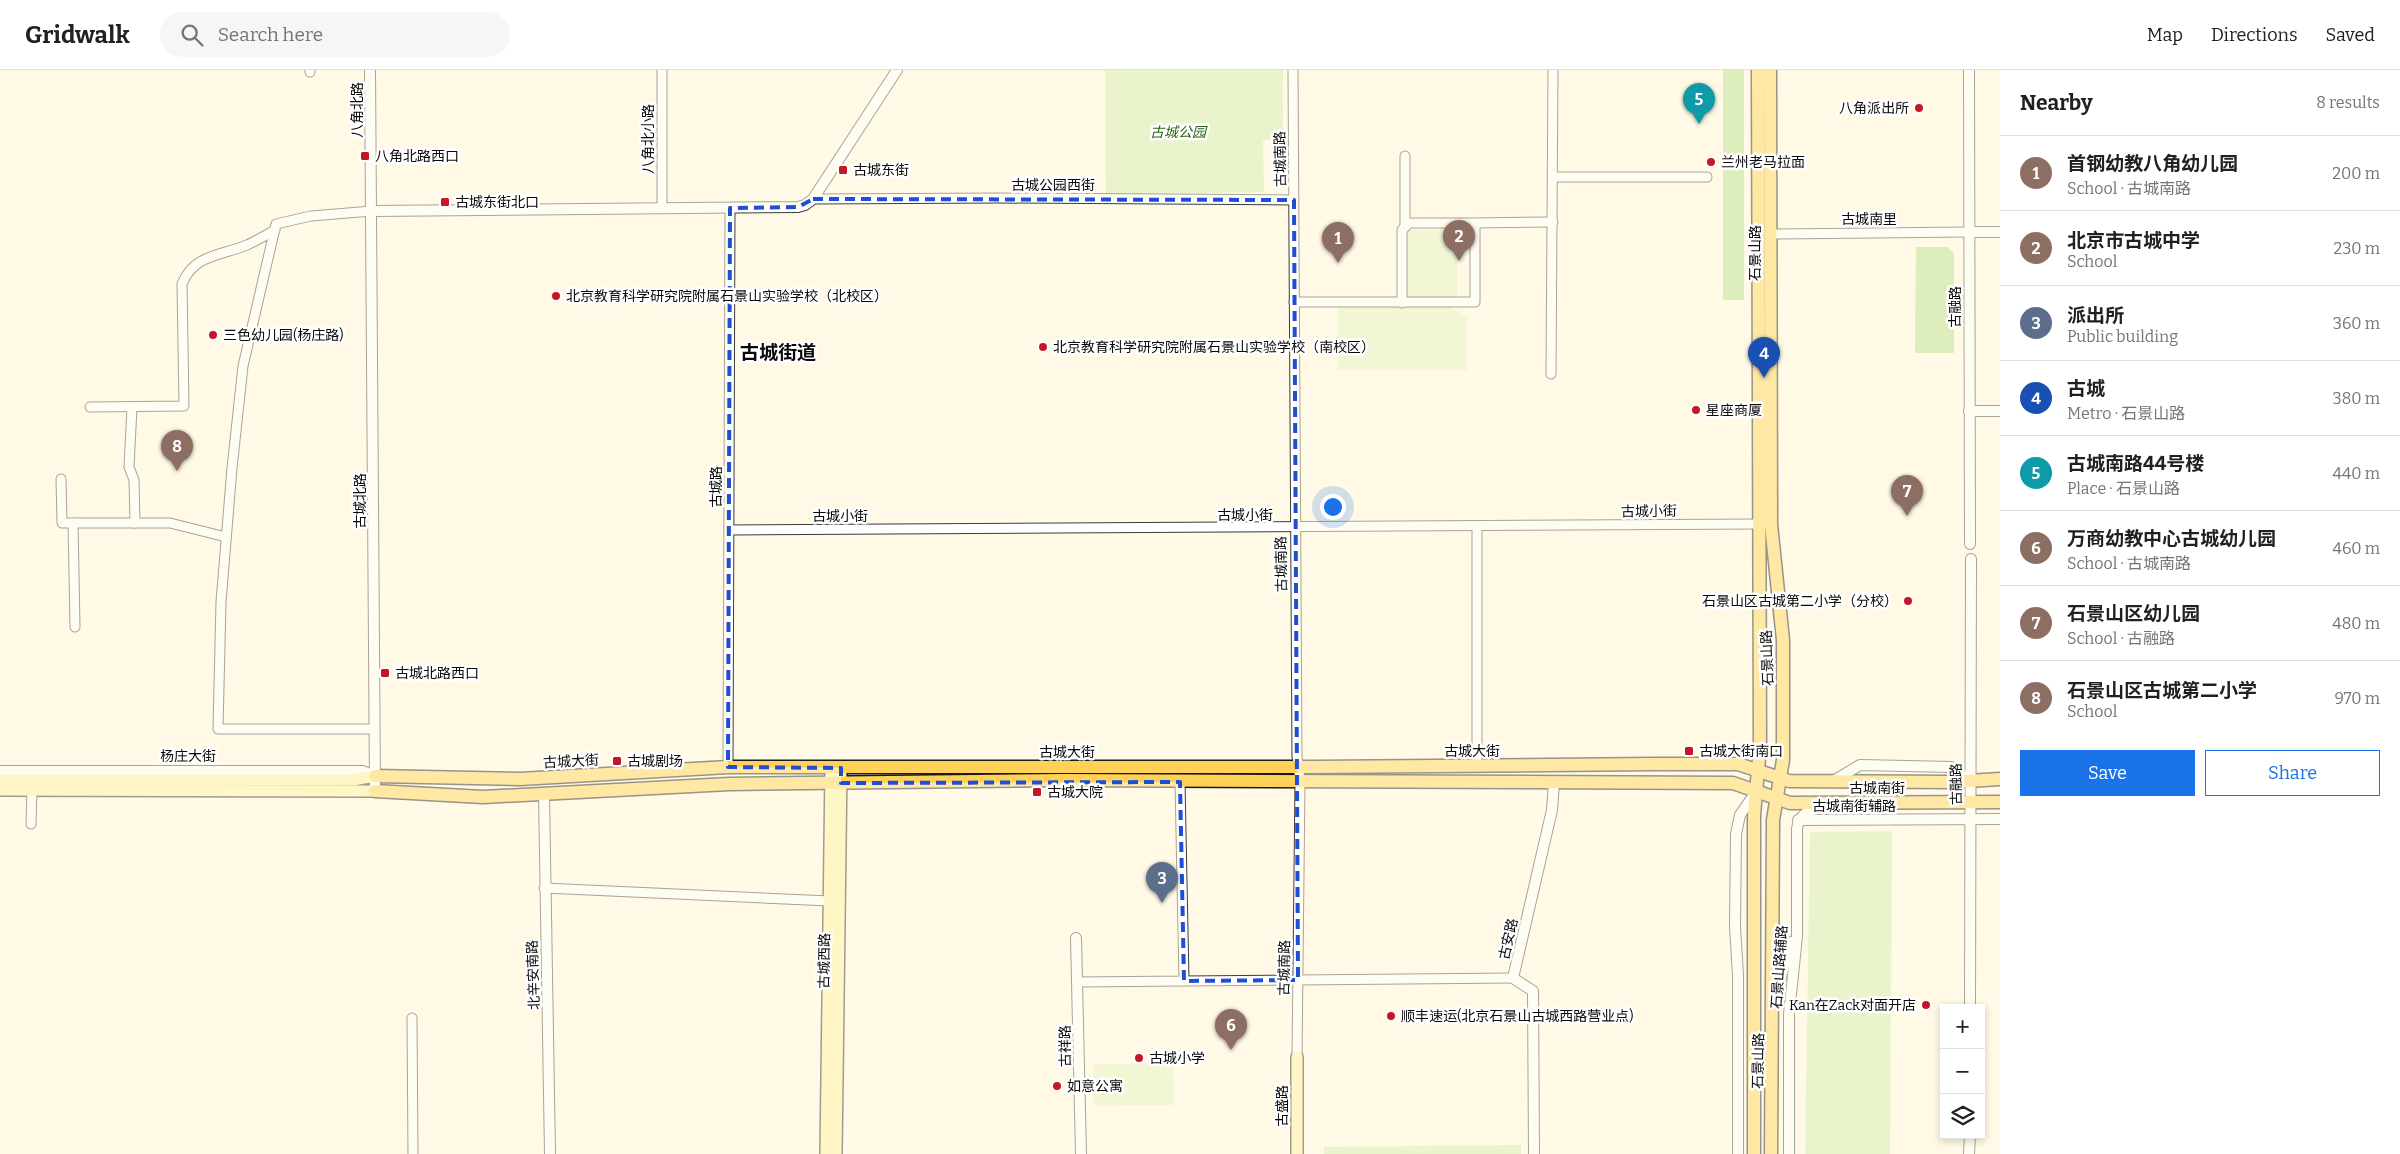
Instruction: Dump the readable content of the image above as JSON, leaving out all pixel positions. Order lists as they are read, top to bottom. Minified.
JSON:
{"streets":{"main road":["石景山路","古城大街","古城南街","古城西路","古盛路"],"street":["八角北路","八角北小路","古城南路","古城公园西街","古城南里","古融路","古城路","古城北路","古城小街","杨庄大街","古城南街辅路","古安路","石景山路辅路","北辛安南路","古祥路"]},"crossings":[["八角北路","古城北路"],["古城南路","古城公园西街"],["古城南路","古城小街"],["古城南路","古城大街"],["古城南路","古盛路"],["古城南里","石景山路"],["古城南里","古融路"],["石景山路","古城小街"],["石景山路","古城大街"],["石景山路","古城南街"],["古融路","古城南街"],["古融路","古城南街辅路"],["古城路","古城小街"],["古城路","古城大街"],["古城北路","古城大街"],["古城北路","杨庄大街"],["古城大街","杨庄大街"],["古城大街","古城南街"],["古城大街","古安路"],["古城大街","古城西路"],["古城大街","北辛安南路"],["古城南街辅路","石景山路辅路"]],"districts":["古城街道"],"parks":["古城公园"],"places":{"other":["八角派出所","兰州老马拉面","北京教育科学研究院附属石景山实验学校（北校区）","三色幼儿园(杨庄路)","北京教育科学研究院附属石景山实验学校（南校区）","星座商厦","石景山区古城第二小学（分校）","Kan在Zack对面开店","顺丰速运(北京石景山古城西路营业点)","古城小学","如意公寓"],"transit":["八角北路西口","古城东街","古城东街北口","古城北路西口","古城大街南口","古城剧场","古城大院"]},"page":{"header":"Gridwalk","search":"Search here","nav":["Map","Directions","Saved"],"heading":["Nearby","8 results"],"pins":["5","2","1","4","8","7","3","6"],"list":[{"mark":"1","name":"首钢幼教八角幼儿园","note":"School · 古城南路","value":"200 m"},{"mark":"2","name":"北京市古城中学","note":"School","value":"230 m"},{"mark":"3","name":"派出所","note":"Public building","value":"360 m"},{"mark":"4","name":"古城","note":"Metro · 石景山路","value":"380 m"},{"mark":"5","name":"古城南路44号楼","note":"Place · 石景山路","value":"440 m"},{"mark":"6","name":"万商幼教中心古城幼儿园","note":"School · 古城南路","value":"460 m"},{"mark":"7","name":"石景山区幼儿园","note":"School · 古融路","value":"480 m"},{"mark":"8","name":"石景山区古城第二小学","note":"School","value":"970 m"}],"buttons":["Save","Share"],"map_buttons":["+","−"]}}
